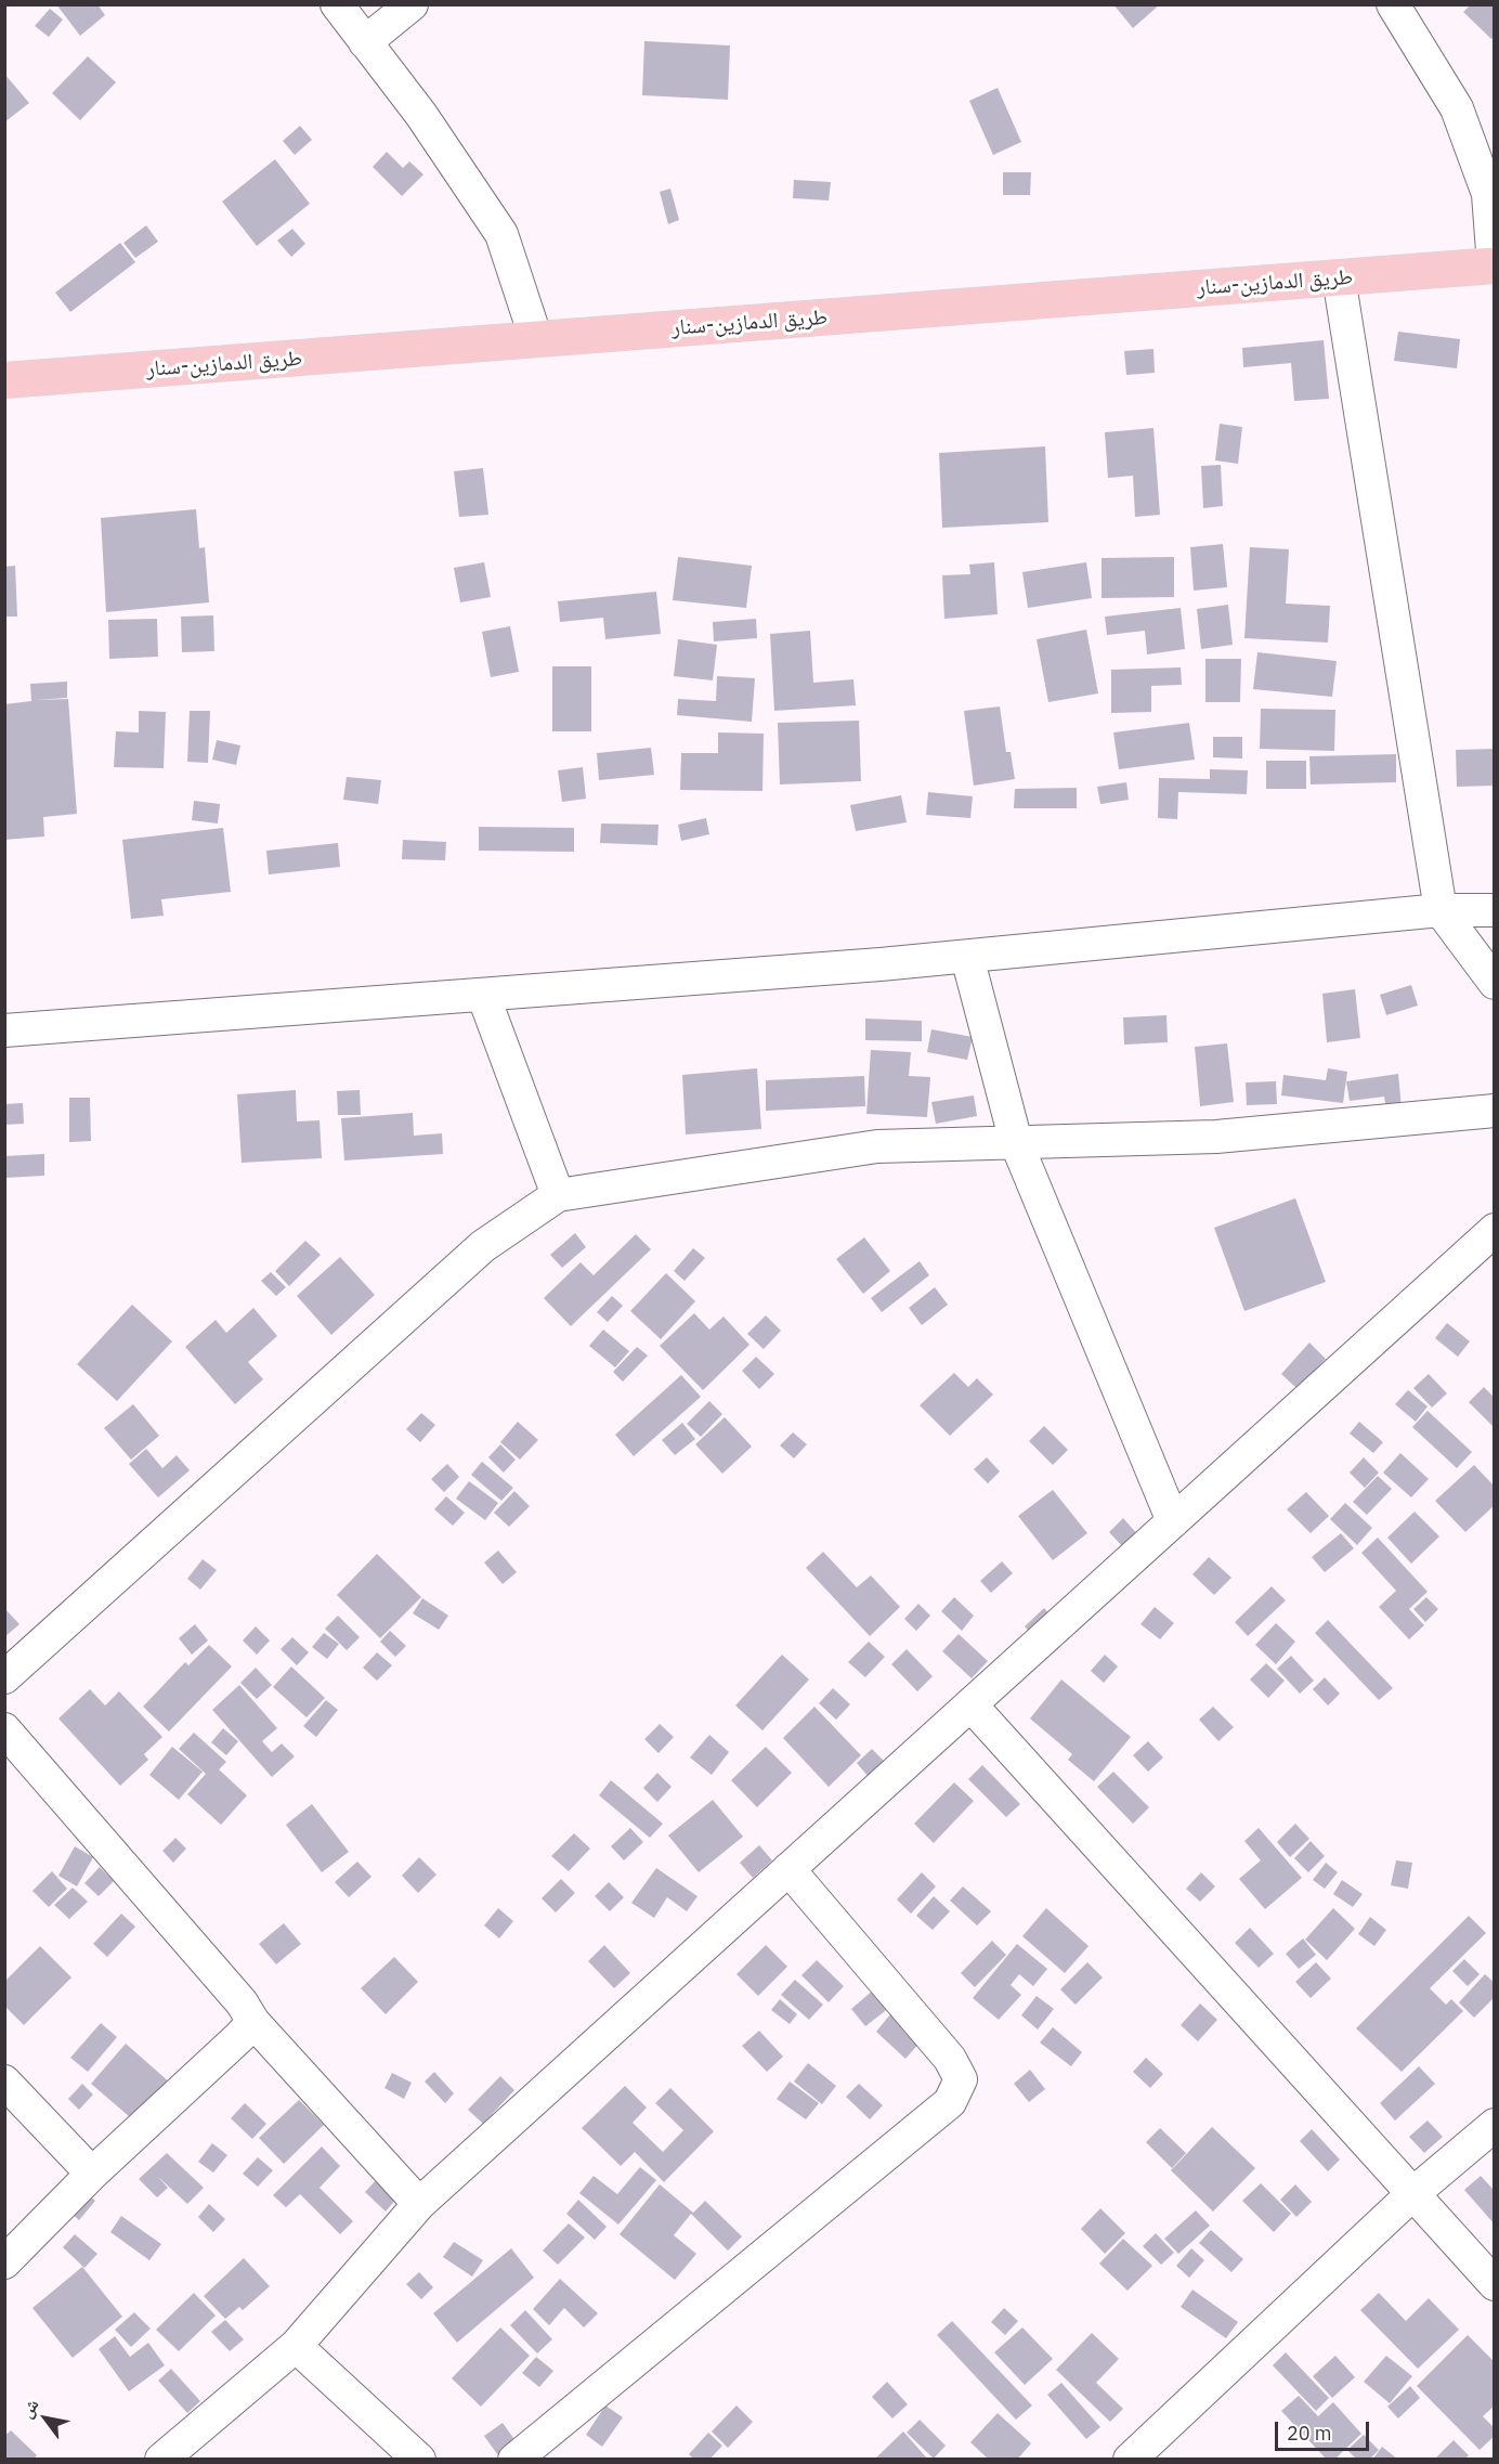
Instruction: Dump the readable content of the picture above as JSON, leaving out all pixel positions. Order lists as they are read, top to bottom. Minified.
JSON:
{"streets":{"highway":["طريق الدمازين-سنار"]},"scale_bar":"20 m","north":"top left"}
